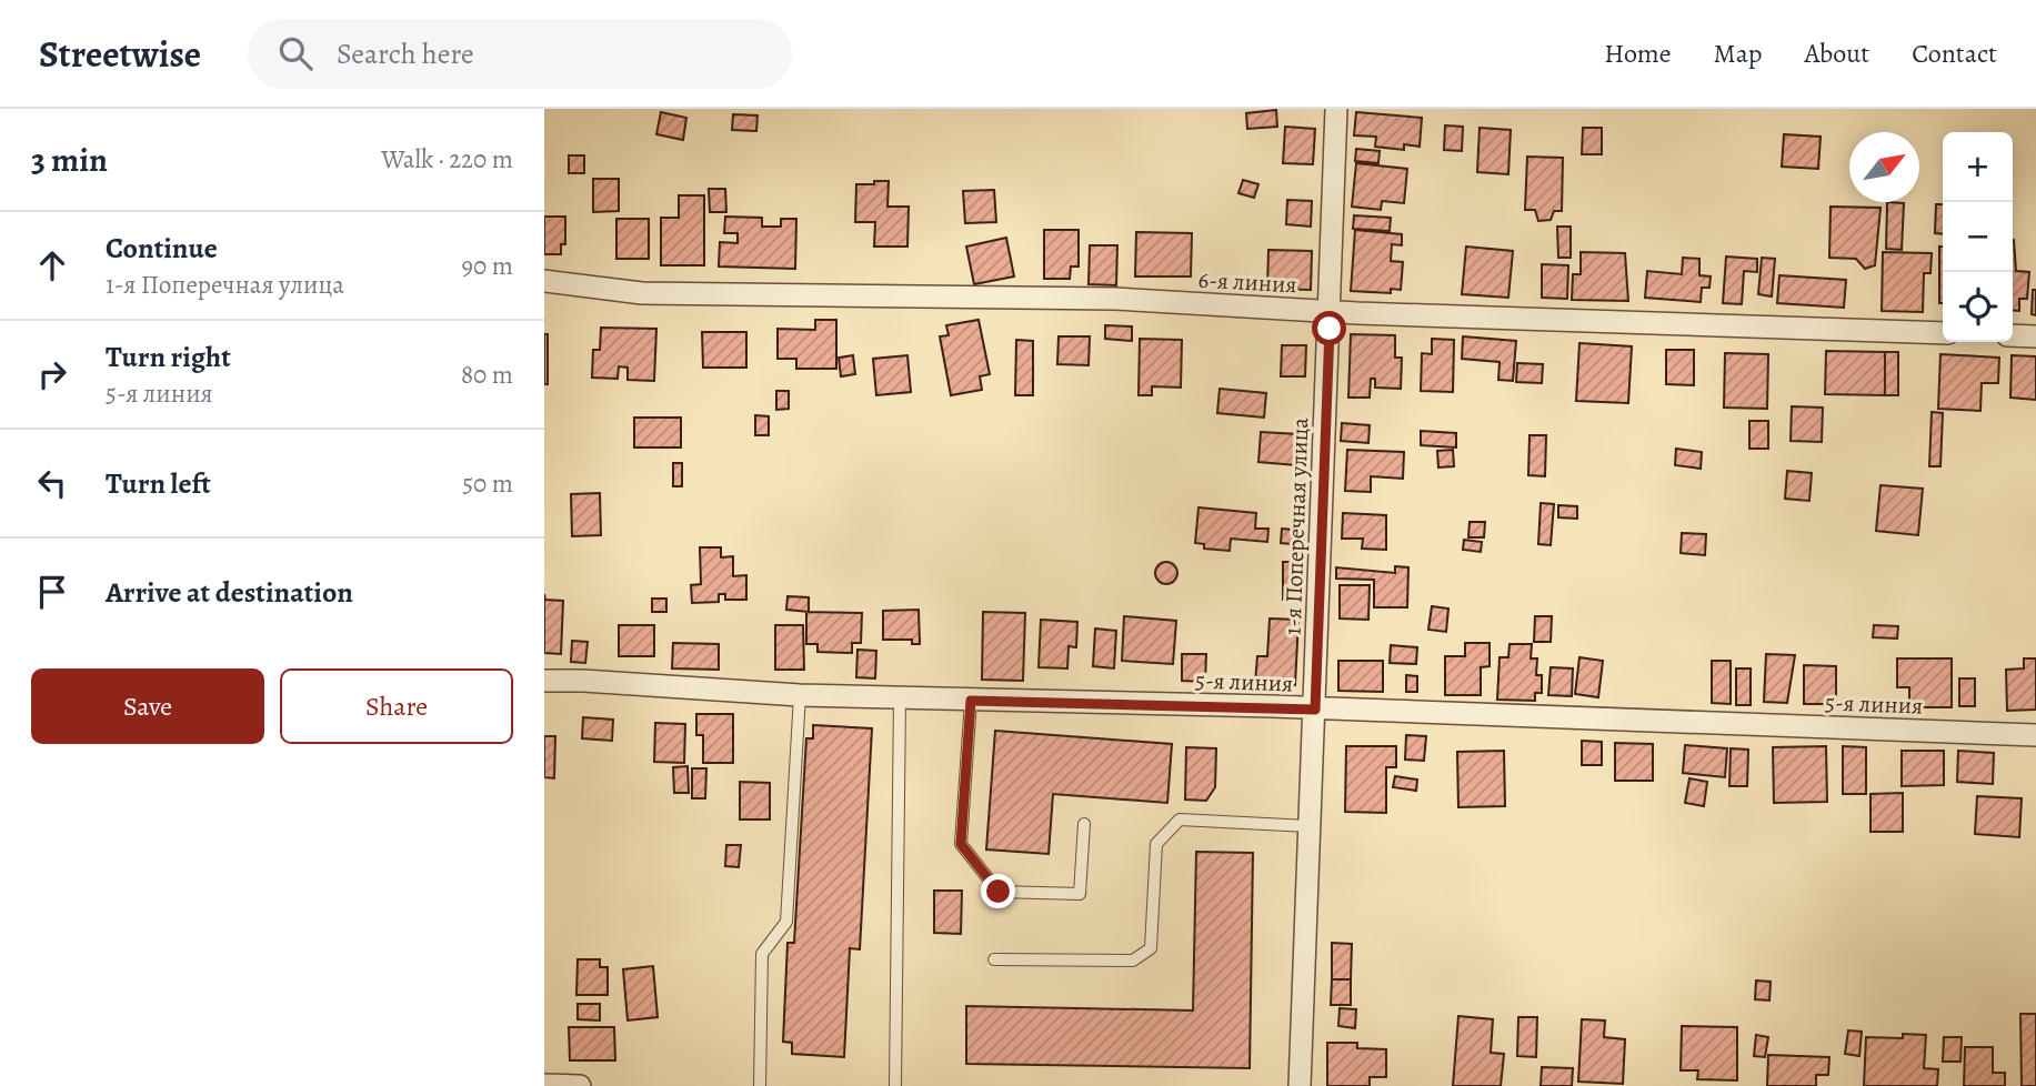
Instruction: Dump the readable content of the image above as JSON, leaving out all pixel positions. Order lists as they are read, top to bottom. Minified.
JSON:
{"streets":{"street":["6-я линия","1-я Поперечная улица","5-я линия"]},"crossings":[["6-я линия","1-я Поперечная улица"],["1-я Поперечная улица","5-я линия"]],"north":"top right","page":{"header":"Streetwise","search":"Search here","nav":["Home","Map","About","Contact"],"heading":["3 min","Walk · 220 m"],"map_buttons":["+","−"],"list":[["Continue","1-я Поперечная улица","90 m"],["Turn right","5-я линия","80 m"],["Turn left","50 m"],"Arrive at destination"],"buttons":["Save","Share"]}}
